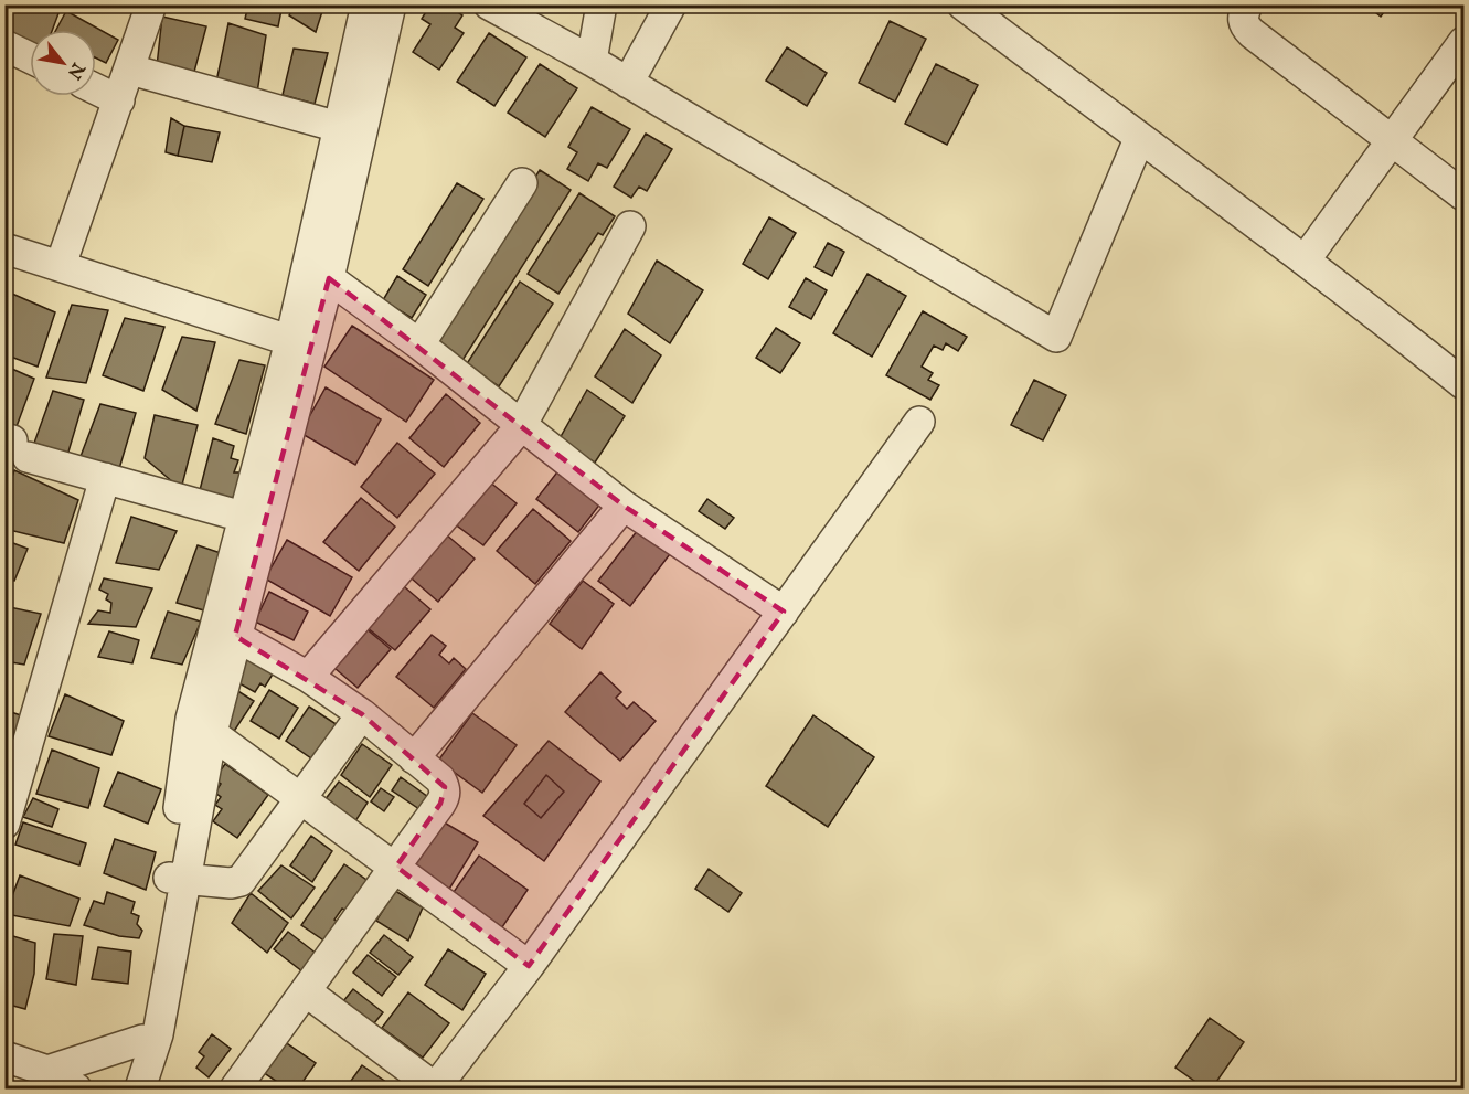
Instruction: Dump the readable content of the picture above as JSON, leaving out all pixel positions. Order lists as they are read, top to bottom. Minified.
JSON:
{"north":"bottom right"}
